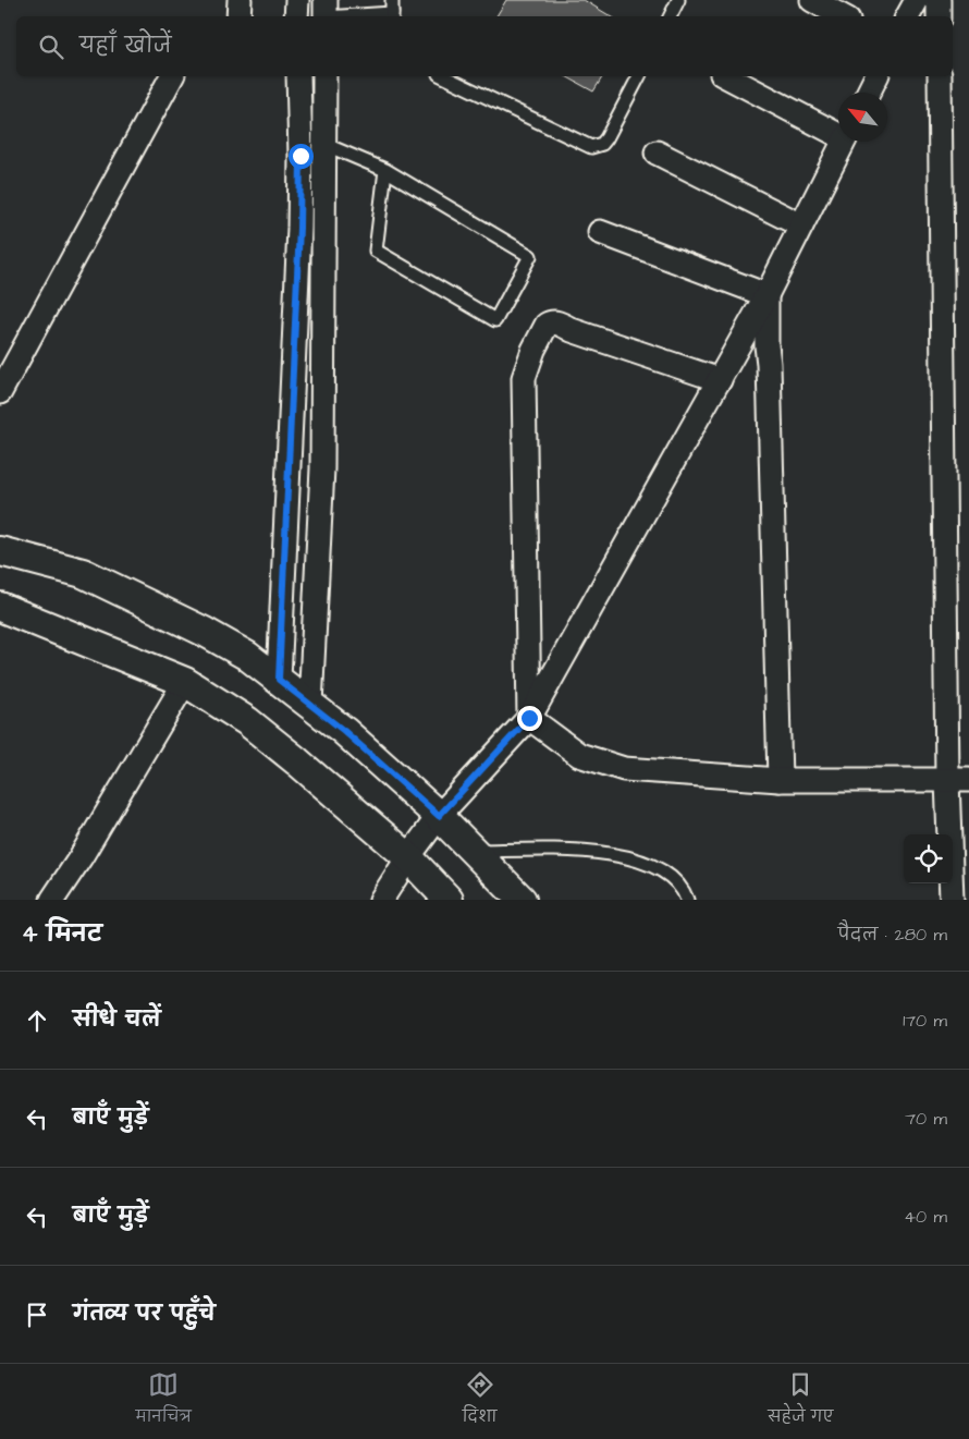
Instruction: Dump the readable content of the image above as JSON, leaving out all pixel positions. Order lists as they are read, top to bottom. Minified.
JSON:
{"north":"top left","page":{"search":"यहाँ खोजें","heading":["4 मिनट","पैदल · 280 m"],"list":[["सीधे चलें","170 m"],["बाएँ मुड़ें","70 m"],["बाएँ मुड़ें","40 m"],"गंतव्य पर पहुँचे"],"nav":["मानचित्र","दिशा","सहेजे गए"]}}
